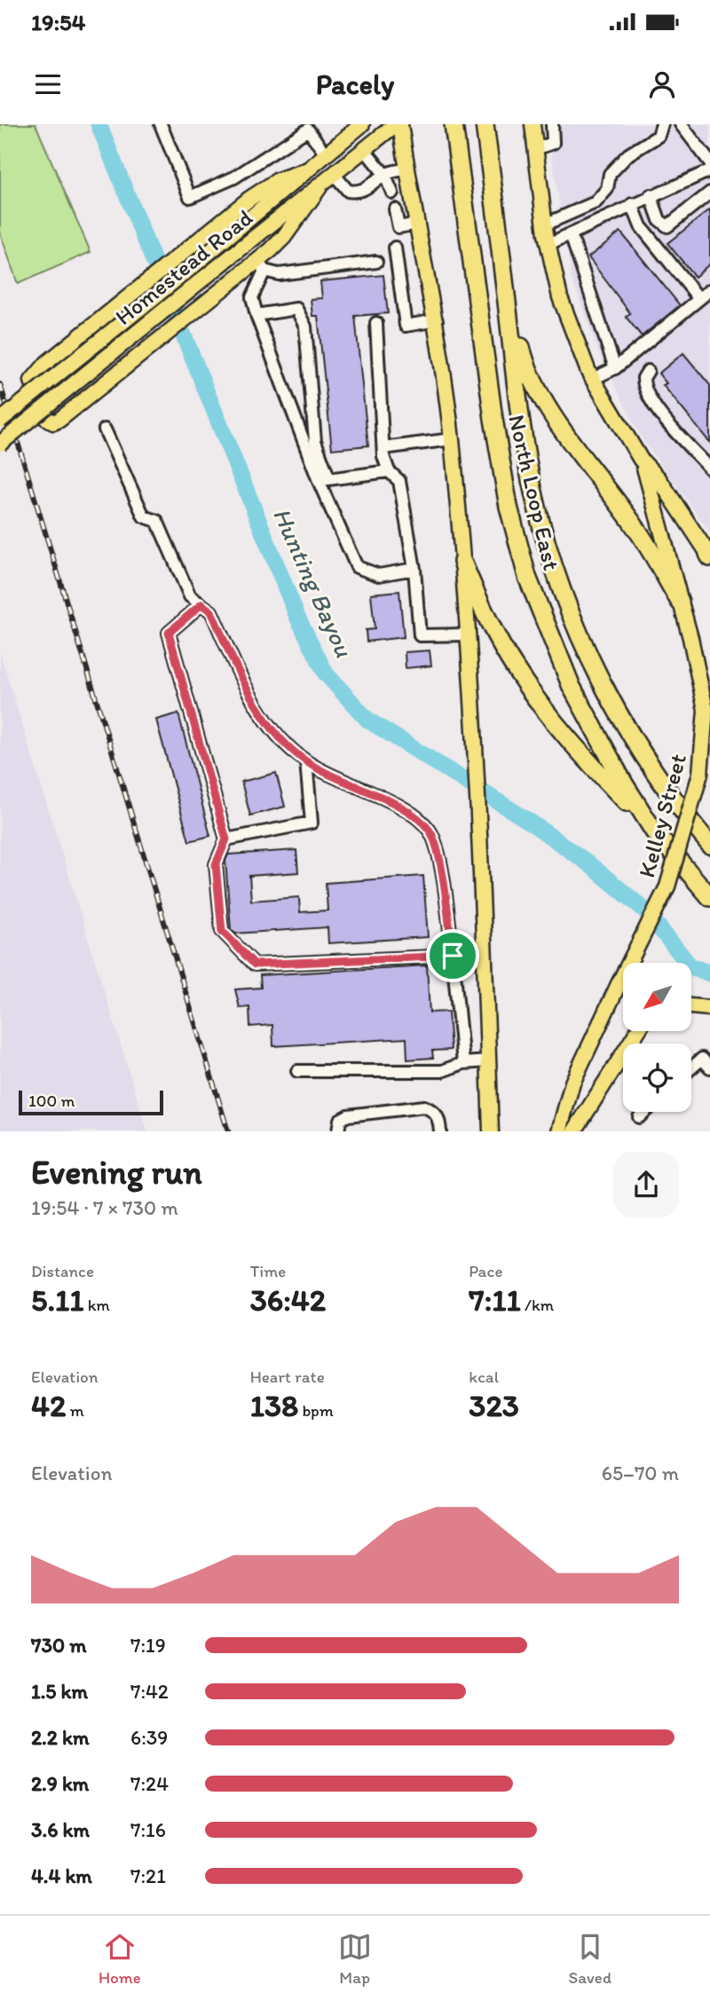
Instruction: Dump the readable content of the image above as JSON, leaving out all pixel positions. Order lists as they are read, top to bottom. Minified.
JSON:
{"streets":{"highway":["North Loop East"],"main road":["Homestead Road","Kelley Street"]},"water":["Hunting Bayou"],"scale_bar":"100 m","north":"bottom left","page":{"status":"19:54","header":"Pacely","scale":"100 m","heading":["Evening run","19:54 · 7 × 730 m"],"stats":[["Distance","5.11 km"],["Time","36:42"],["Pace","7:11 /km"],["Elevation","42 m"],["Heart rate","138 bpm"],["kcal","323"]],"chart":["Elevation","65–70 m"],"list":[{"name":"730 m","note":"7:19"},{"name":"1.5 km","note":"7:42"},{"name":"2.2 km","note":"6:39"},{"name":"2.9 km","note":"7:24"},{"name":"3.6 km","note":"7:16"},{"name":"4.4 km","note":"7:21"}],"tabs":["Home","Map","Saved"]}}
